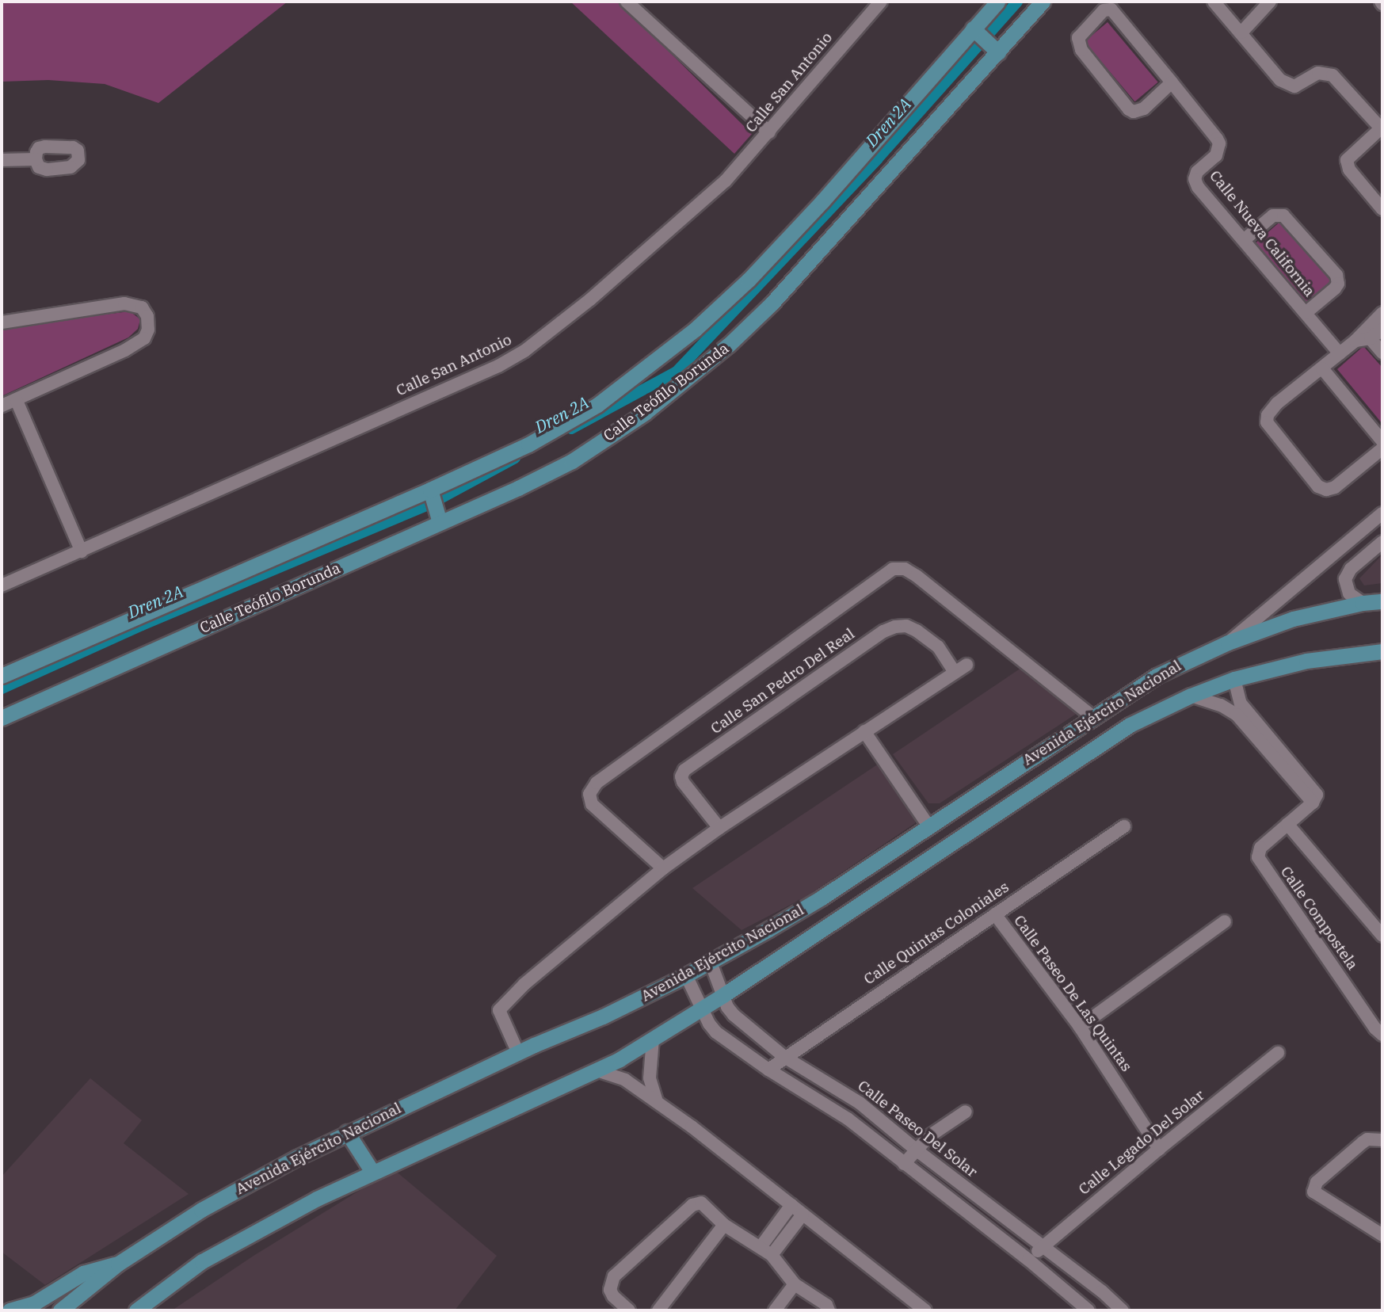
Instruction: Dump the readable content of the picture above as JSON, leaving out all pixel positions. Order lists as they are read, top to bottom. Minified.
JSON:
{"streets":{"main road":["Calle Teófilo Borunda","Avenida Ejército Nacional"],"street":["Calle San Antonio","Calle Nueva California","Calle San Pedro Del Real","Calle Compostela","Calle Quintas Coloniales","Calle Paseo De Las Quintas","Calle Paseo Del Solar","Calle Legado Del Solar"]},"crossings":[["Calle San Pedro Del Real","Avenida Ejército Nacional"],["Avenida Ejército Nacional","Calle Paseo Del Solar"],["Calle Quintas Coloniales","Calle Paseo De Las Quintas"],["Calle Quintas Coloniales","Calle Paseo Del Solar"],["Calle Paseo De Las Quintas","Calle Legado Del Solar"],["Calle Paseo Del Solar","Calle Legado Del Solar"]],"water":["Dren 2A"]}
